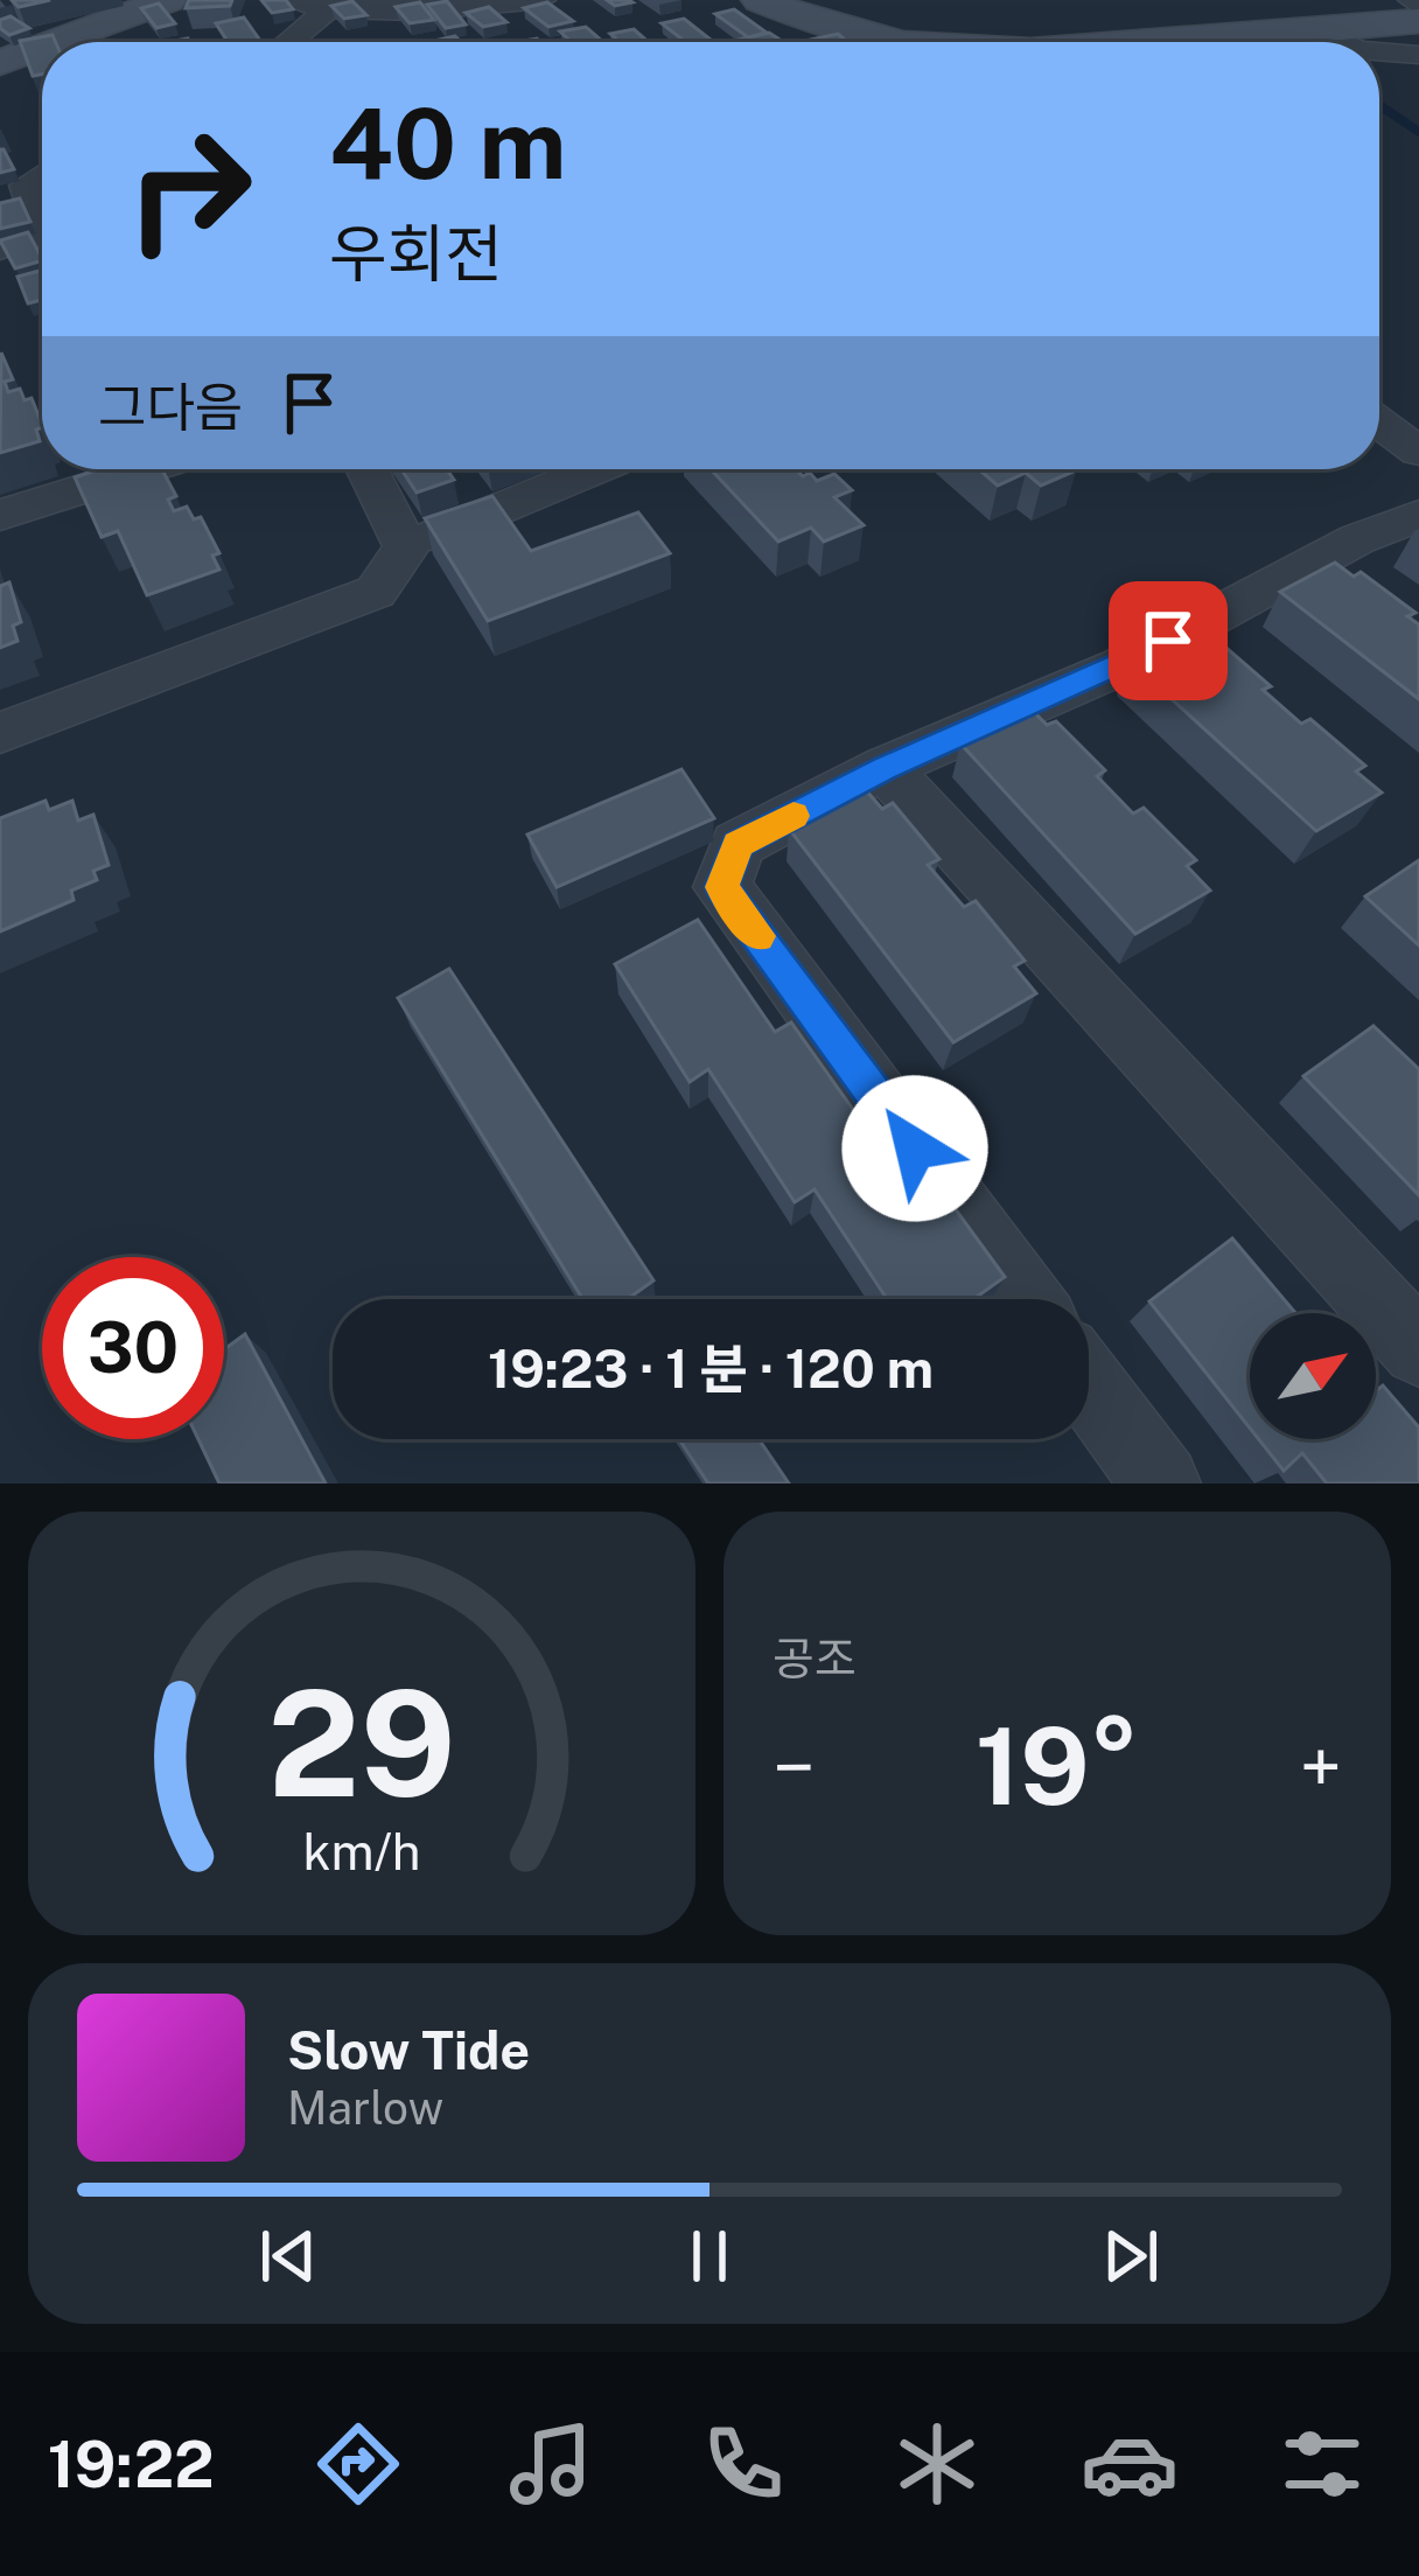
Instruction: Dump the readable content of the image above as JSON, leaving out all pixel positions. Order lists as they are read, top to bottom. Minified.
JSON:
{"north":"top right","page":{"turn":["40 m","우회전"],"then":"그다음","limit":"30","trip":"19:23 · 1 분 · 120 m","tile":"공조","heat":["−","19°","+"],"song":["Slow Tide","Marlow"],"tabs":"19:22","gauge":["29","km/h"]}}
